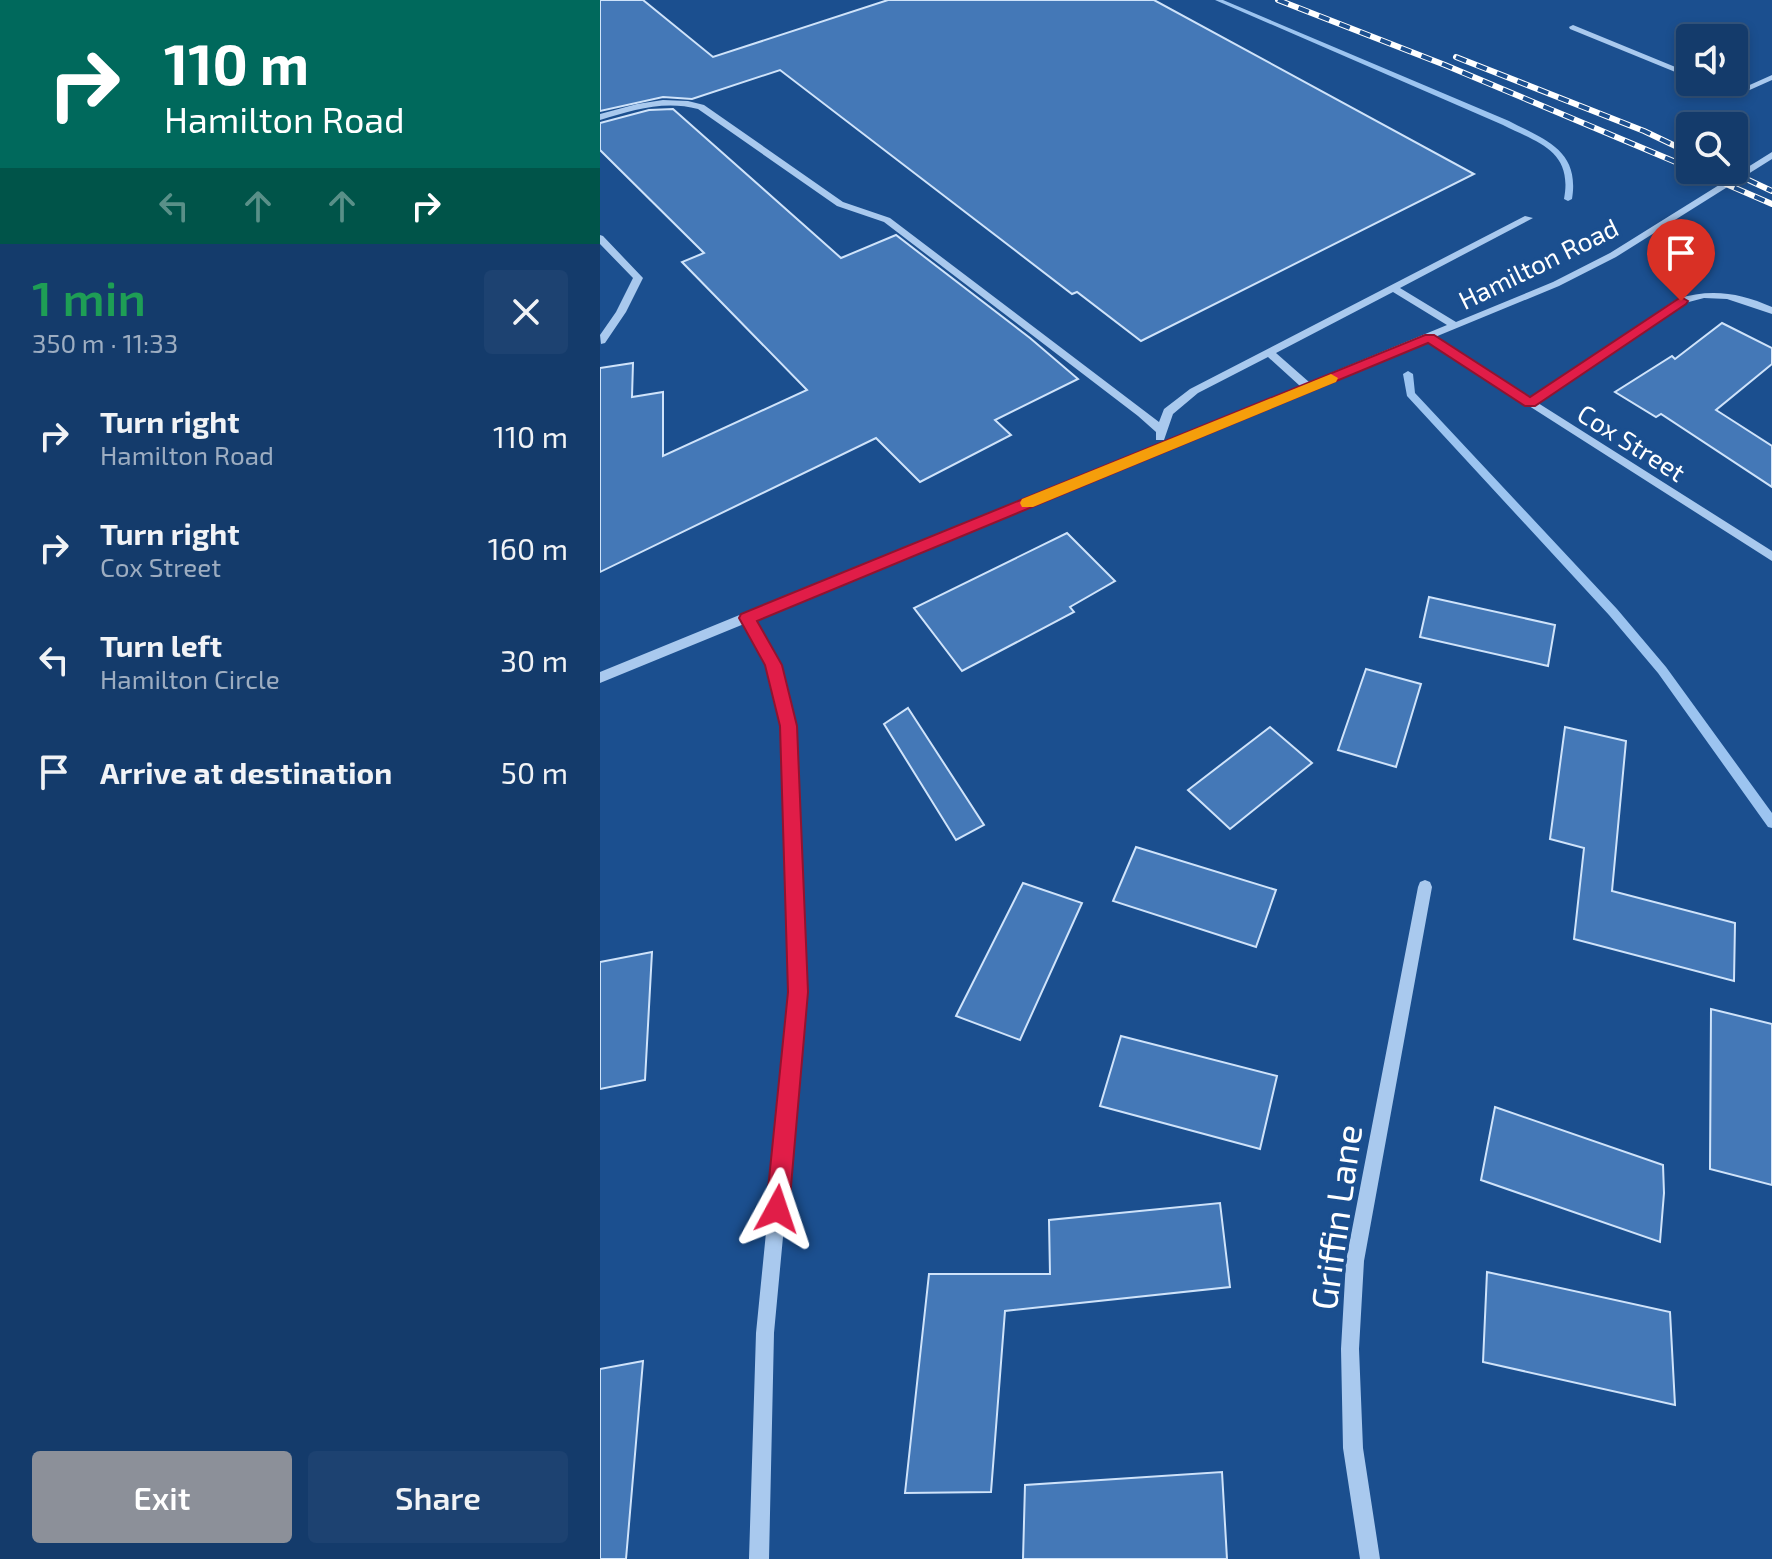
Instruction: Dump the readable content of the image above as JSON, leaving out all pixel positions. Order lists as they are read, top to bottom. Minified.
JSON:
{"streets":{"street":["Hamilton Road","Cox Street","Griffin Lane"]},"crossings":[["Hamilton Road","Cox Street"]],"page":{"turn":["110 m","Hamilton Road"],"heading":["1 min","350 m · 11:33"],"list":[{"name":"Turn right","note":"Hamilton Road","value":"110 m"},{"name":"Turn right","note":"Cox Street","value":"160 m"},{"name":"Turn left","note":"Hamilton Circle","value":"30 m"},{"name":"Arrive at destination","value":"50 m"}],"buttons":["Exit","Share"]}}
